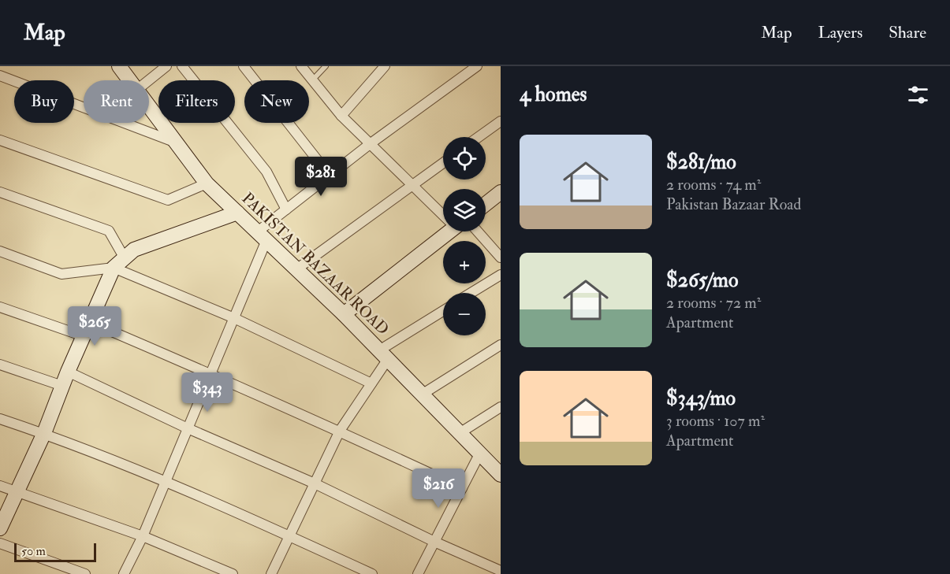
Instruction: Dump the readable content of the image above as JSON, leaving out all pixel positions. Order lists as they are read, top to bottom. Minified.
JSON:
{"streets":{"street":["PAKISTAN BAZAAR ROAD"]},"scale_bar":"50 m","page":{"header":"Map","nav":["Map","Layers","Share"],"heading":"4 homes","chip":["Buy","Rent","Filters","New"],"list":[{"name":"$281/mo","note":"2 rooms · 74 m² · Pakistan Bazaar Road"},{"name":"$265/mo","note":"2 rooms · 72 m² · Apartment"},{"name":"$343/mo","note":"3 rooms · 107 m² · Apartment"}],"map_buttons":["+","−"],"price":["$281","$265","$343","$216"],"scale":"50 m"}}
